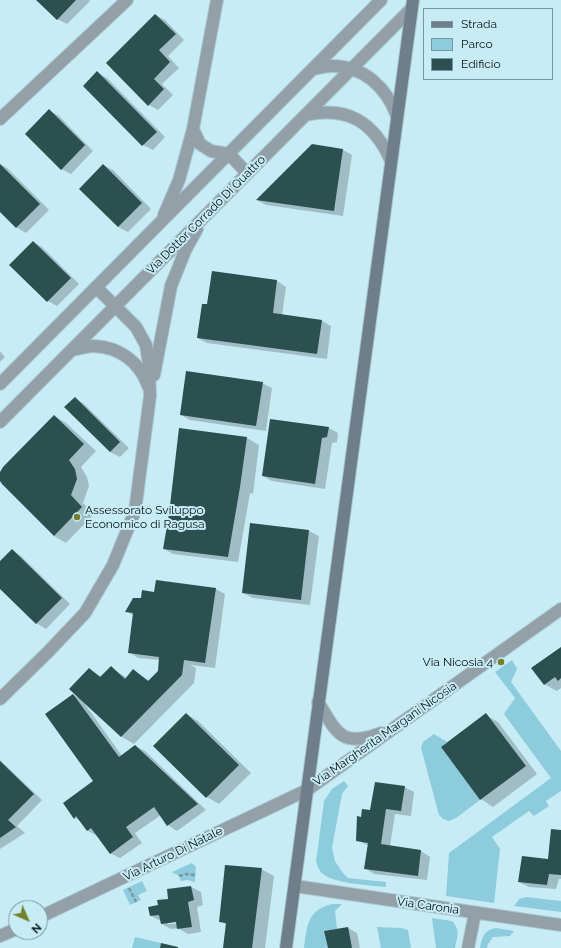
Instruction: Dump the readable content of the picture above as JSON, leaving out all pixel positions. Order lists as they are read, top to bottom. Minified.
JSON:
{"streets":{"street":["Via Dottor Corrado Di Quattro","Via Margherita Margani Nicosia","Via Arturo Di Natale","Via Caronia"]},"crossings":[["Via Margherita Margani Nicosia","Via Arturo Di Natale"]],"places":["Assessorato Sviluppo Economico di Ragusa","Via Nicosia 4"],"legend":["Strada","Parco","Edificio"],"north":"bottom right"}
